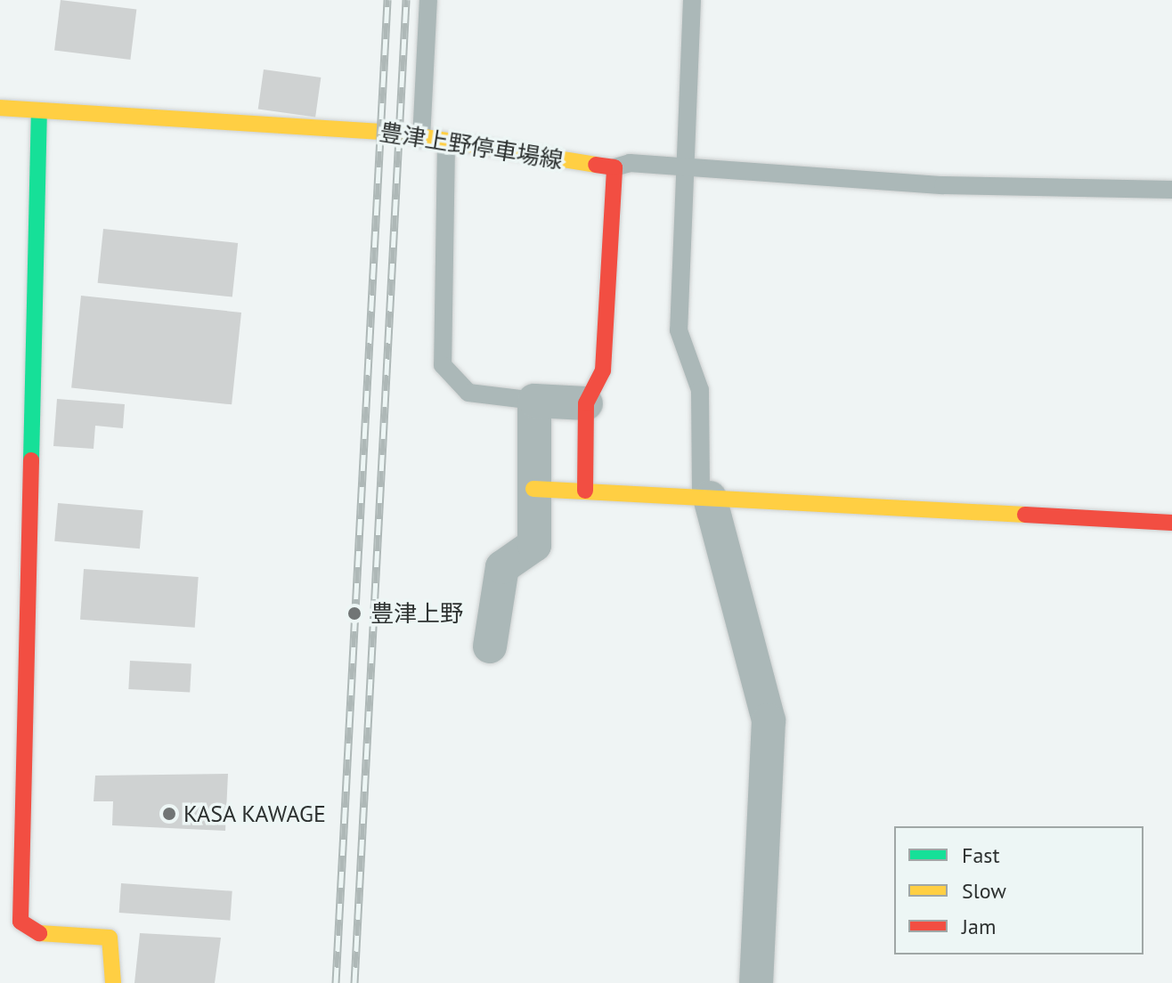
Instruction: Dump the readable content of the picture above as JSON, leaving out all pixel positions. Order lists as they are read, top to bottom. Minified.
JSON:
{"streets":{"street":["豊津上野停車場線"]},"places":["豊津上野","KASA KAWAGE"],"legend":["Fast","Slow","Jam"]}
